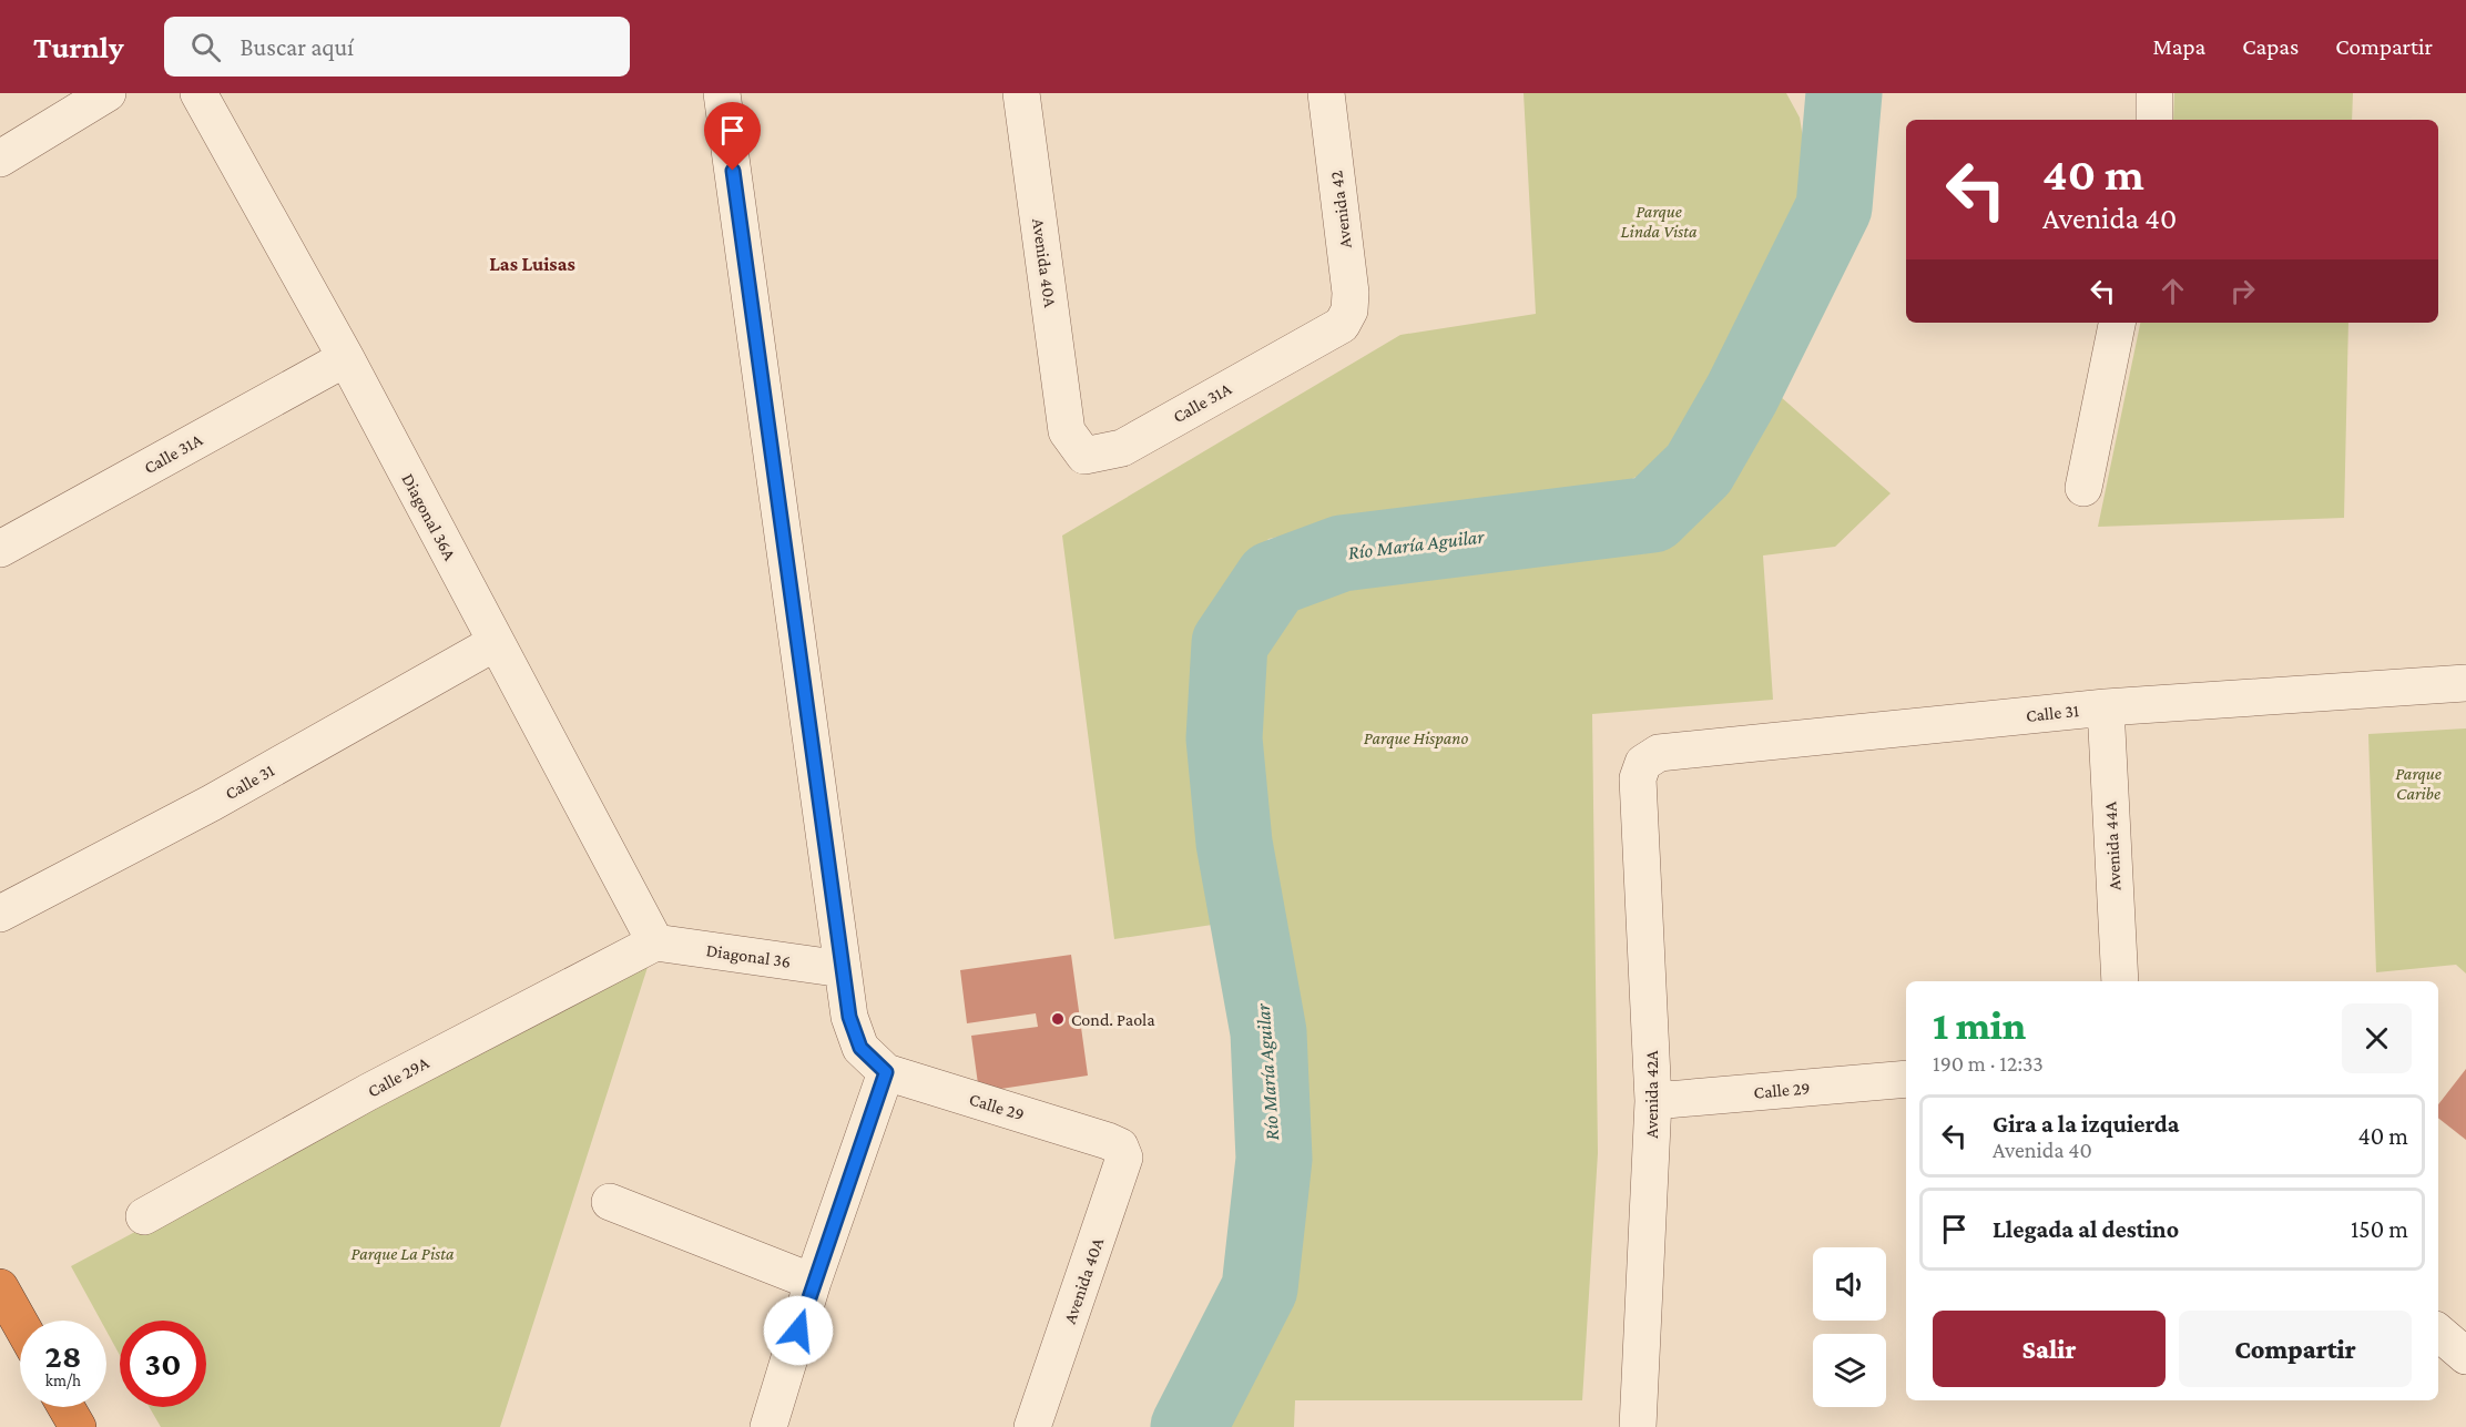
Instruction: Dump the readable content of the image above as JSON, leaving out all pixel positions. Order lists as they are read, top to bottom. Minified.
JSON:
{"streets":{"street":["Avenida 42","Avenida 40A","Calle 31A","Diagonal 36A","Calle 31","Avenida 44A","Diagonal 36","Calle 29A","Calle 29","Avenida 42A"]},"crossings":[["Avenida 42","Calle 31A"],["Avenida 40A","Calle 31A"],["Avenida 40A","Calle 29"],["Calle 31A","Diagonal 36A"],["Diagonal 36A","Calle 31"],["Diagonal 36A","Diagonal 36"],["Diagonal 36A","Calle 29A"],["Calle 31","Avenida 44A"],["Calle 31","Avenida 42A"],["Diagonal 36","Calle 29A"],["Calle 29","Avenida 42A"]],"districts":["Las Luisas"],"water":["Río María Aguilar"],"parks":["Parque Linda Vista","Parque Hispano","Parque Caribe","Parque La Pista"],"places":["Cond. Paola"],"page":{"header":"Turnly","search":"Buscar aquí","nav":["Mapa","Capas","Compartir"],"turn":["40 m","Avenida 40"],"heading":["1 min","190 m · 12:33"],"list":[{"name":"Gira a la izquierda","note":"Avenida 40","value":"40 m"},{"name":"Llegada al destino","value":"150 m"}],"buttons":["Salir","Compartir"],"speed":"28 km/h","limit":"30"}}
